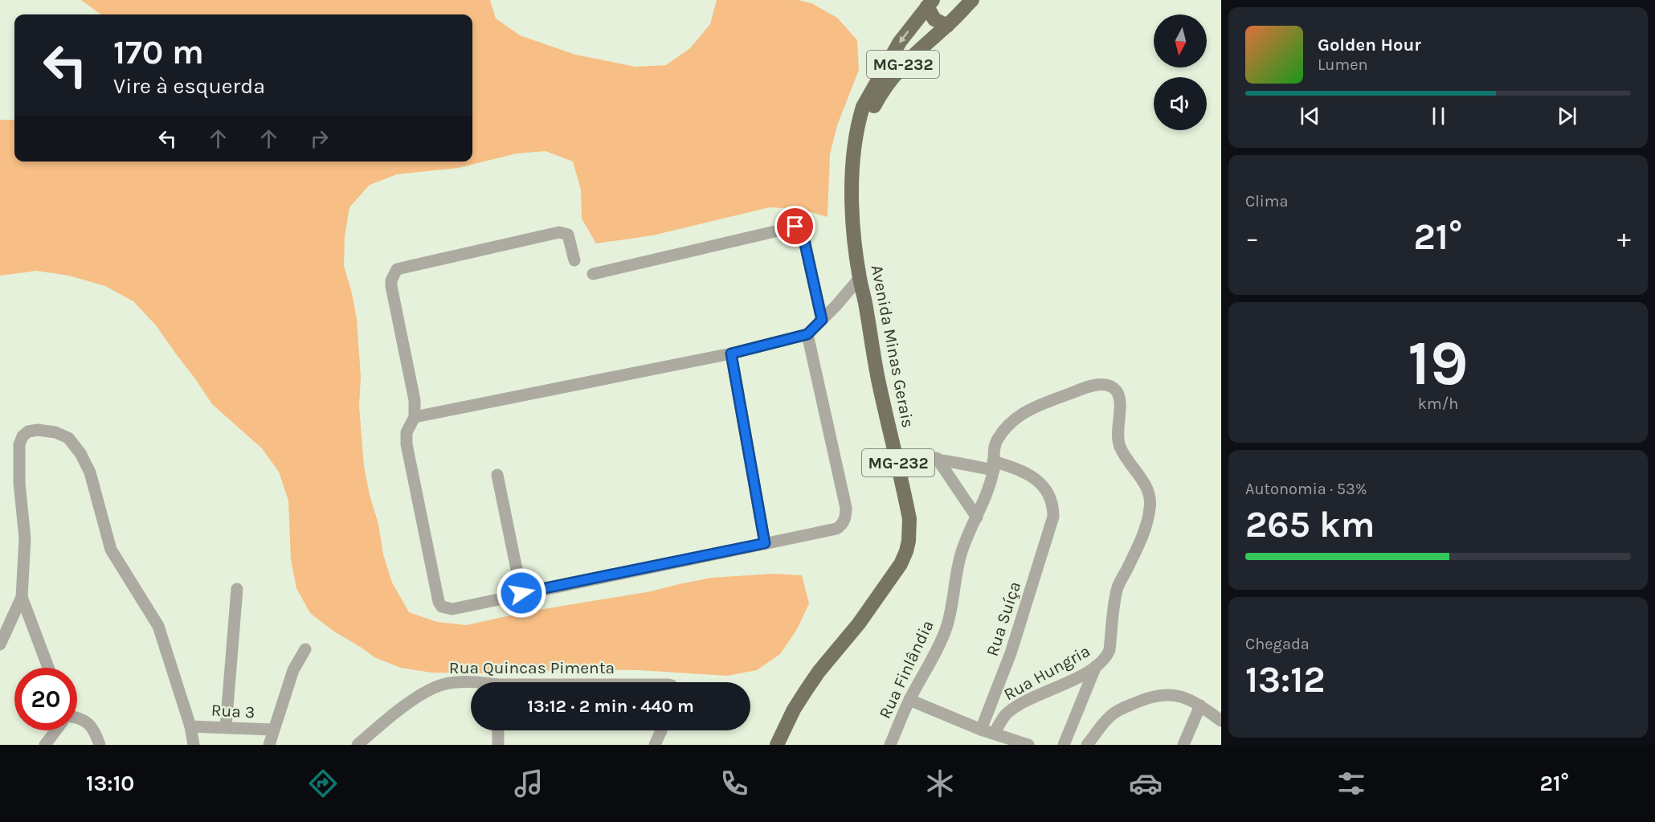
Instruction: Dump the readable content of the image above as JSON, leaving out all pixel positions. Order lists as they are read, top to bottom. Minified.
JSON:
{"streets":{"main road":["MG-232","Avenida Minas Gerais"],"street":["Rua Suíça","Rua Quincas Pimenta","Rua Finlândia","Rua Hungria","Rua 3"]},"crossings":[["MG-232","Avenida Minas Gerais"],["Rua Suíça","Rua Finlândia"],["Rua Suíça","Rua Hungria"],["Rua Finlândia","Rua Hungria"]],"north":"bottom","page":{"turn":["170 m","Vire à esquerda"],"song":["Golden Hour","Lumen"],"tile":["Clima",["19","km/h"],["Autonomia · 53%","265 km"],["Chegada","13:12"]],"heat":["−","21°","+"],"limit":"20","trip":"13:12 · 2 min · 440 m","tabs":["13:10","21°"]}}
